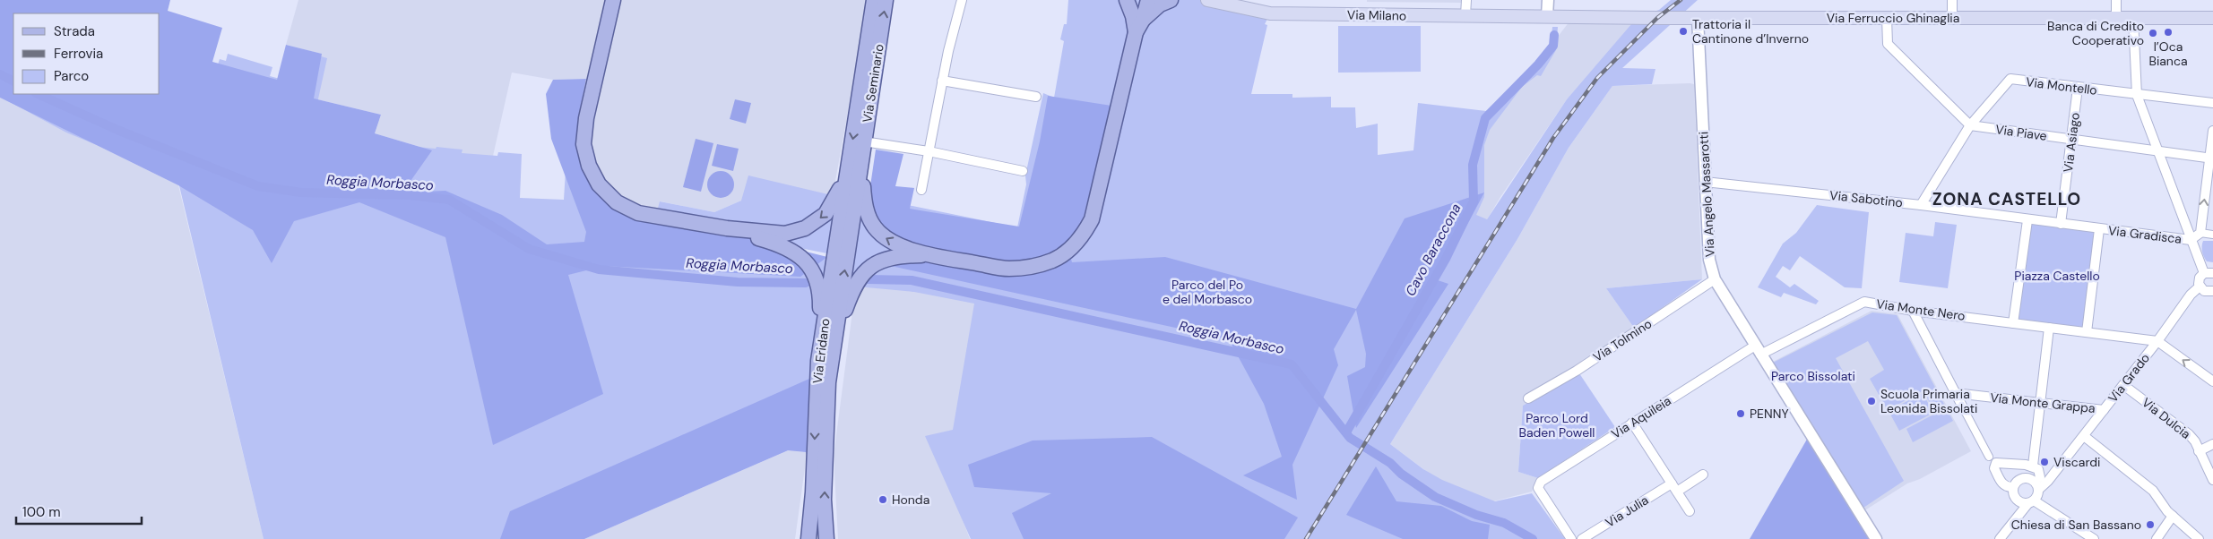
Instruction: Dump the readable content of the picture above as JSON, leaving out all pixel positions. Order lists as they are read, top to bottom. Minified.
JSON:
{"streets":{"main road":["Via Milano","Via Ferruccio Ghinaglia","Via Seminario","Via Eridano"],"street":["Via Montello","Via Piave","Via Asiago","Via Angelo Massarotti","Via Sabotino","Via Gradisca","Via Monte Nero","Via Tolmino","Via Grado","Via Monte Grappa","Via Aquileia","Via Dulcia","Via Julia"]},"crossings":[["Via Milano","Via Ferruccio Ghinaglia"],["Via Ferruccio Ghinaglia","Via Angelo Massarotti"],["Via Seminario","Via Eridano"],["Via Montello","Via Piave"],["Via Montello","Via Asiago"],["Via Montello","Via Sabotino"],["Via Piave","Via Asiago"],["Via Angelo Massarotti","Via Sabotino"],["Via Angelo Massarotti","Via Monte Nero"],["Via Angelo Massarotti","Via Tolmino"],["Via Angelo Massarotti","Via Aquileia"],["Via Monte Nero","Via Aquileia"],["Via Grado","Via Monte Grappa"],["Via Grado","Via Dulcia"]],"districts":["ZONA CASTELLO"],"water":["Roggia Morbasco","Cavo Baraccona"],"parks":["Piazza Castello","Parco del Po e del Morbasco","Parco Bissolati","Parco Lord Baden Powell"],"places":["Trattoria il Cantinone d’Inverno","l’Oca Bianca","Banca di Credito Cooperativo","Scuola Primaria Leonida Bissolati","PENNY","Viscardi","Honda","Chiesa di San Bassano"],"legend":["Strada","Ferrovia","Parco"],"scale_bar":"100 m"}
